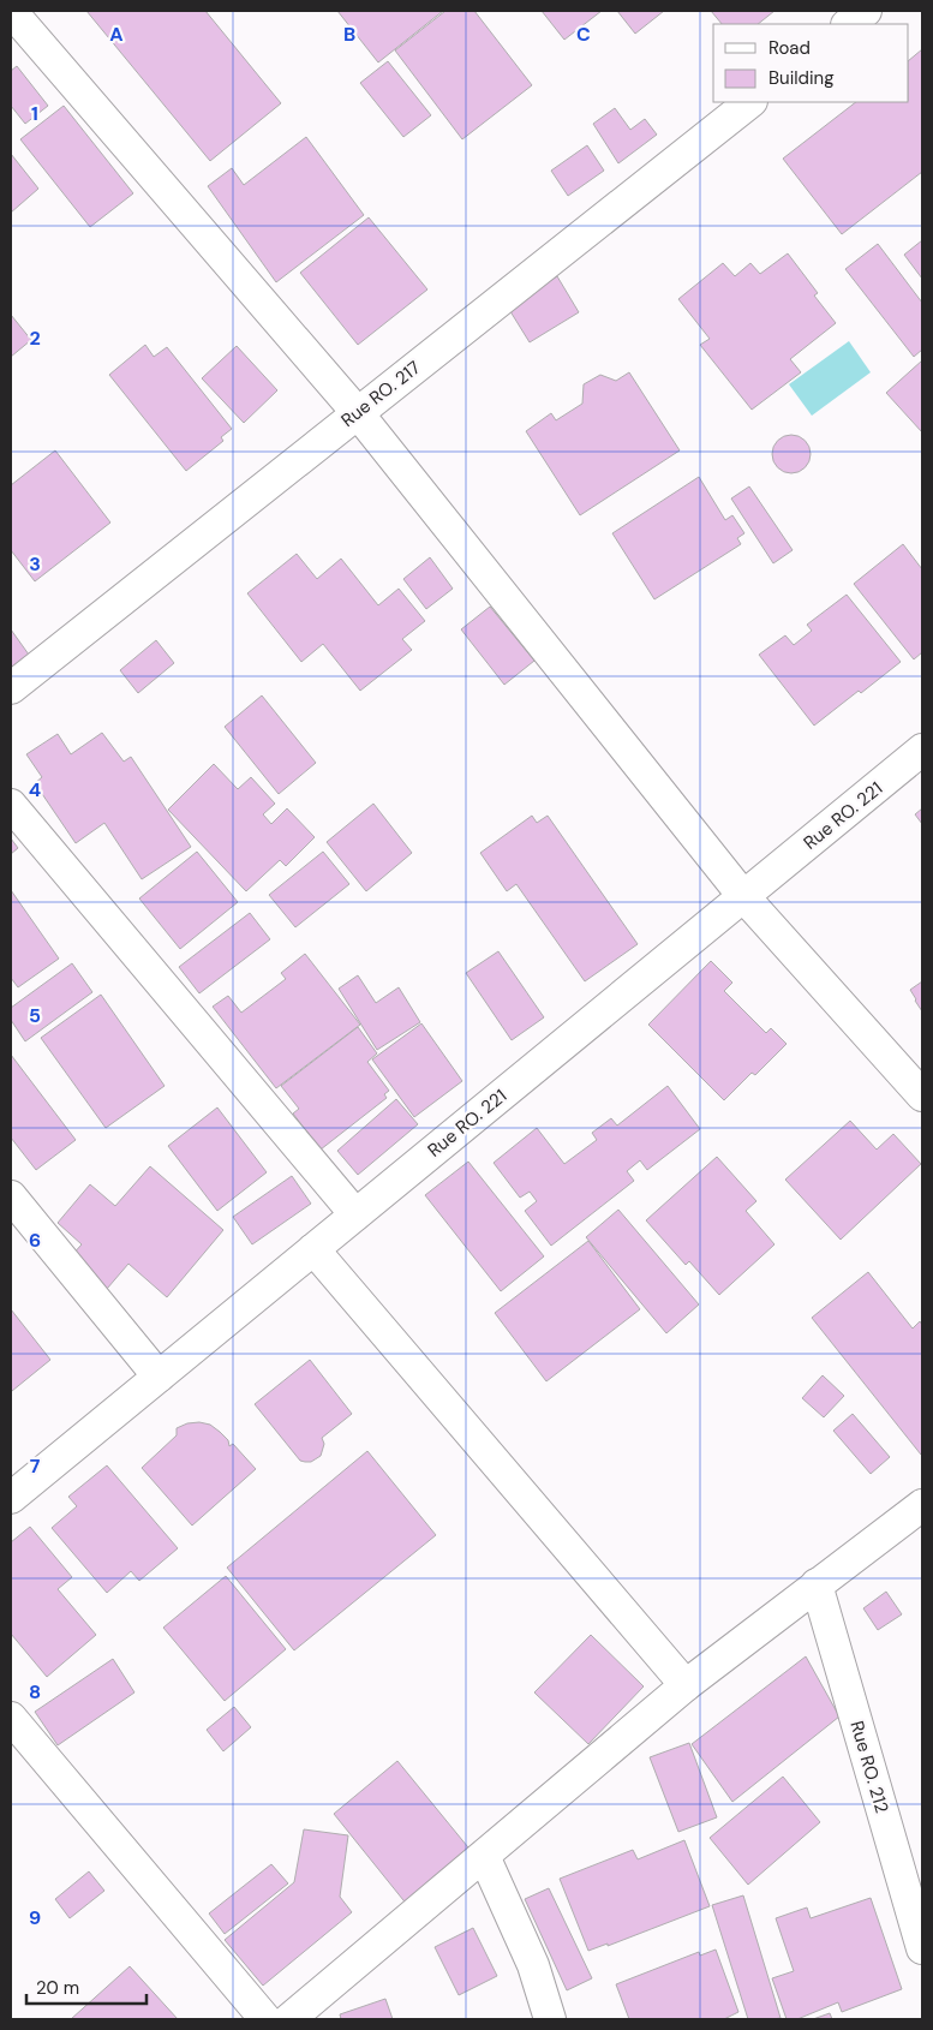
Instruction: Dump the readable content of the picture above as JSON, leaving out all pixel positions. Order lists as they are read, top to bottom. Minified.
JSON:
{"streets":{"street":["Rue RO. 217","Rue RO. 221","Rue RO. 212"]},"legend":["Road","Building"],"scale_bar":"20 m","grid":{"columns":["A","B","C"],"rows":["1","2","3","4","5","6","7","8","9"]}}
